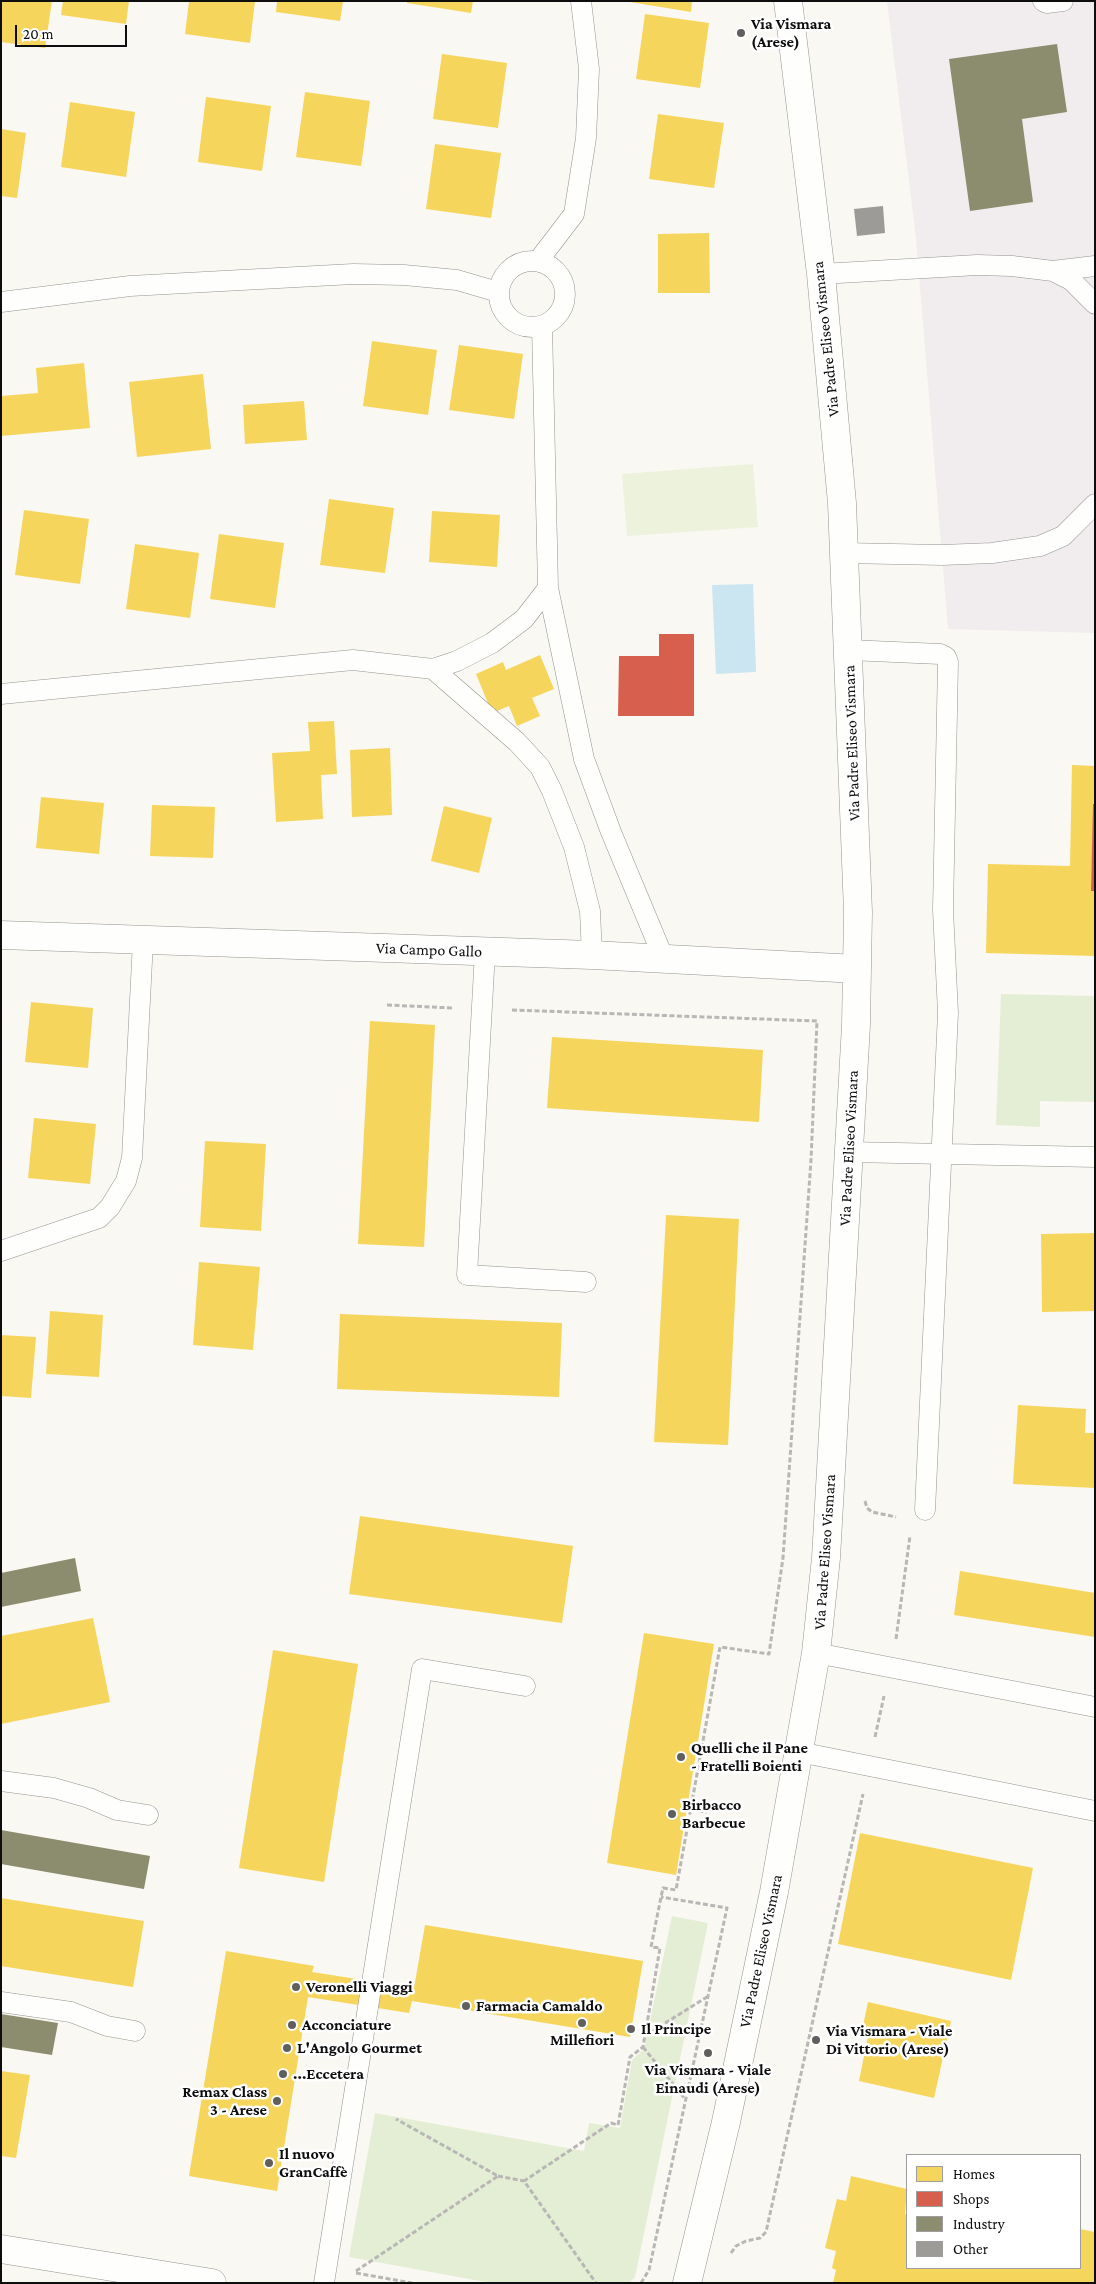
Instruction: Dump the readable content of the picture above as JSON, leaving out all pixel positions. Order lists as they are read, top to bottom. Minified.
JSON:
{"streets":{"street":["Via Padre Eliseo Vismara","Via Campo Gallo"]},"crossings":[["Via Padre Eliseo Vismara","Via Campo Gallo"]],"places":["Via Vismara (Arese)","Quelli che il Pane - Fratelli Boienti","Birbacco Barbecue","Veronelli Viaggi","Farmacia Camaldo","Millefiori","Acconciature","Il Principe","Via Vismara - Viale Di Vittorio (Arese)","L'Angolo Gourmet","Via Vismara - Viale Einaudi (Arese)","...Eccetera","Remax Class 3 - Arese","Il nuovo GranCaffè"],"legend":["Homes","Shops","Industry","Other"],"scale_bar":"20 m"}
